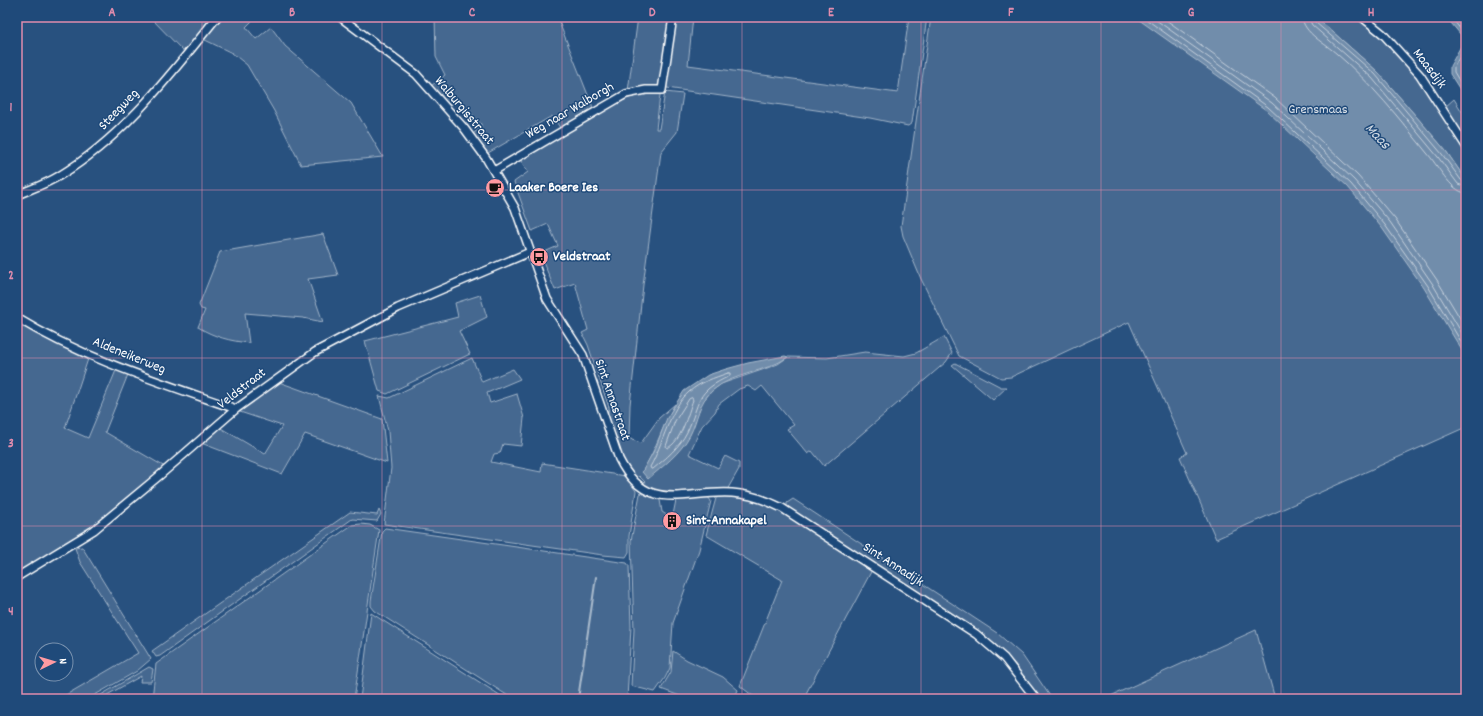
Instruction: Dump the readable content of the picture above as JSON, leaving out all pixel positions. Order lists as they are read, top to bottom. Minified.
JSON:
{"streets":{"street":["Maasdijk","Steegweg","Walburgisstraat","Weg naar Walborgh","Aldeneikerweg","Veldstraat","Sint Annastraat","Sint Annadijk"]},"crossings":[["Walburgisstraat","Weg naar Walborgh"],["Walburgisstraat","Veldstraat"],["Walburgisstraat","Sint Annastraat"],["Aldeneikerweg","Veldstraat"],["Veldstraat","Sint Annastraat"],["Sint Annastraat","Sint Annadijk"]],"water":["Maas"],"parks":["Grensmaas"],"places":{"cafe":["Laaker Boere Ies"],"bus stop":["Veldstraat"],"building":["Sint-Annakapel"]},"north":"right","grid":{"columns":["A","B","C","D","E","F","G","H"],"rows":["1","2","3","4"]}}
